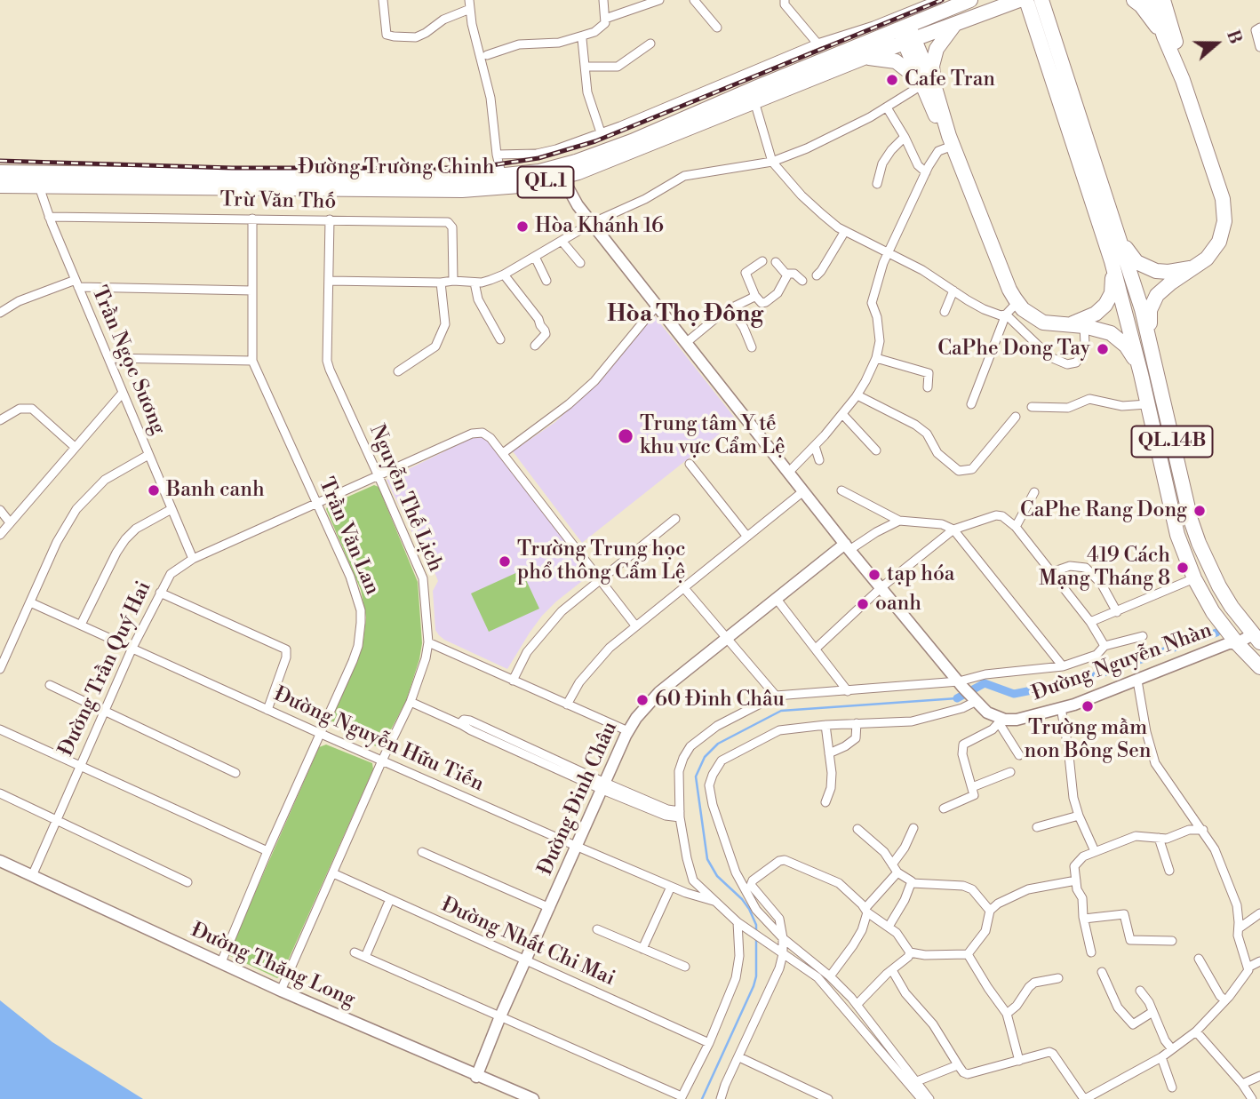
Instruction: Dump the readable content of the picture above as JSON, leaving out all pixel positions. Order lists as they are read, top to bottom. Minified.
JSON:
{"streets":{"highway":["Đường Trường Chinh","QL.1","QL.14B"],"street":["Trừ Văn Thố","Trần Ngọc Sương","Nguyễn Thế Lịch","Trần Văn Lan","Đường Nguyễn Nhàn","Đường Trần Quý Hai","Đường Nguyễn Hữu Tiến","Đường Đinh Châu","Đường Nhất Chi Mai","Đường Thăng Long"]},"crossings":[["Đường Trường Chinh","Trần Ngọc Sương"],["Trừ Văn Thố","Trần Ngọc Sương"],["Trừ Văn Thố","Nguyễn Thế Lịch"],["Trừ Văn Thố","Trần Văn Lan"],["Trần Ngọc Sương","Đường Trần Quý Hai"],["QL.14B","Đường Nguyễn Nhàn"],["Nguyễn Thế Lịch","Đường Trần Quý Hai"],["Nguyễn Thế Lịch","Đường Nguyễn Hữu Tiến"],["Nguyễn Thế Lịch","Đường Nhất Chi Mai"],["Nguyễn Thế Lịch","Đường Thăng Long"],["Trần Văn Lan","Đường Trần Quý Hai"],["Trần Văn Lan","Đường Nguyễn Hữu Tiến"],["Trần Văn Lan","Đường Thăng Long"],["Đường Trần Quý Hai","Đường Nguyễn Hữu Tiến"],["Đường Trần Quý Hai","Đường Thăng Long"],["Đường Nguyễn Hữu Tiến","Đường Đinh Châu"],["Đường Đinh Châu","Đường Nhất Chi Mai"],["Đường Đinh Châu","Đường Thăng Long"]],"districts":["Hòa Thọ Đông"],"places":["Cafe Tran","Hòa Khánh 16","CaPhe Dong Tay","Trung tâm Y tế khu vực Cẩm Lệ","Banh canh","CaPhe Rang Dong","Trường Trung học phổ thông Cẩm Lệ","419 Cách Mạng Tháng 8","tạp hóa","oanh","60 Đinh Châu","Trường mầm non Bông Sen"],"north":"right"}
